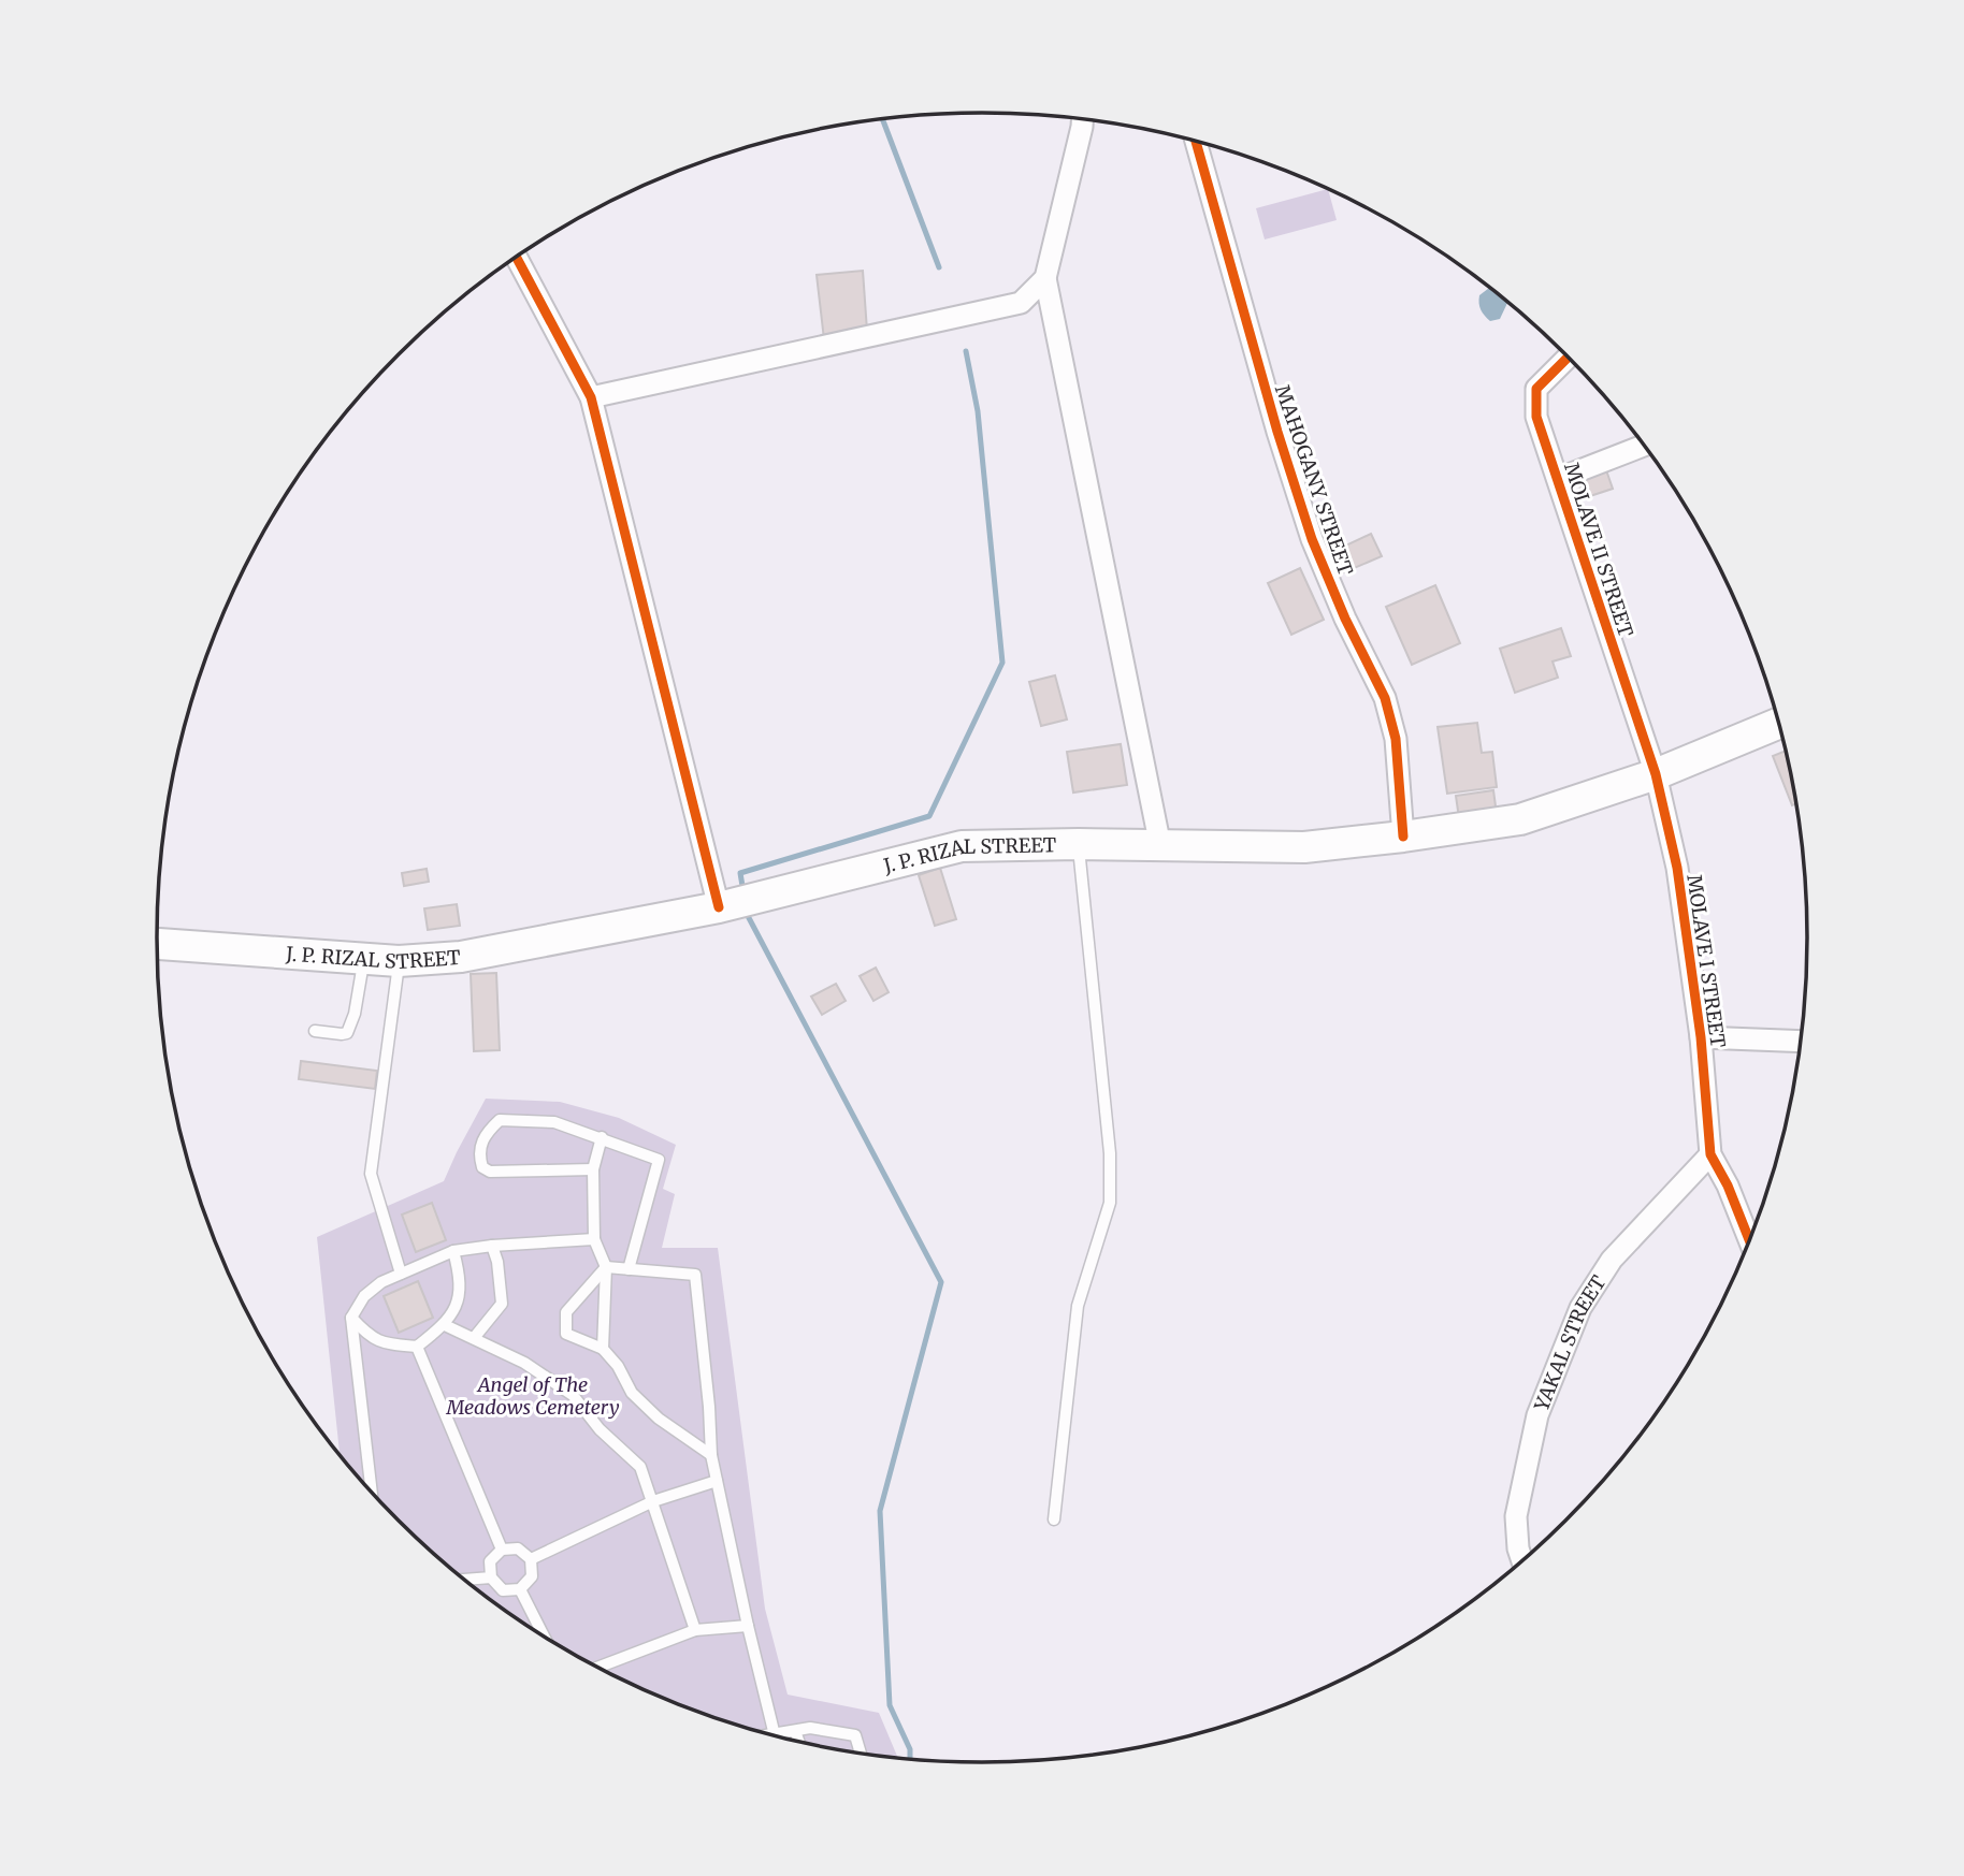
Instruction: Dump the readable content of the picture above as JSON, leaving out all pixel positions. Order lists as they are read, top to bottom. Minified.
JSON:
{"streets":{"main road":["J. P. RIZAL STREET"],"street":["MAHOGANY STREET","MOLAVE II STREET","MOLAVE I STREET","YAKAL STREET"]},"crossings":[["MAHOGANY STREET","J. P. RIZAL STREET"],["MOLAVE II STREET","J. P. RIZAL STREET"],["MOLAVE II STREET","MOLAVE I STREET"],["J. P. RIZAL STREET","MOLAVE I STREET"],["MOLAVE I STREET","YAKAL STREET"]],"parks":["Angel of The Meadows Cemetery"]}
